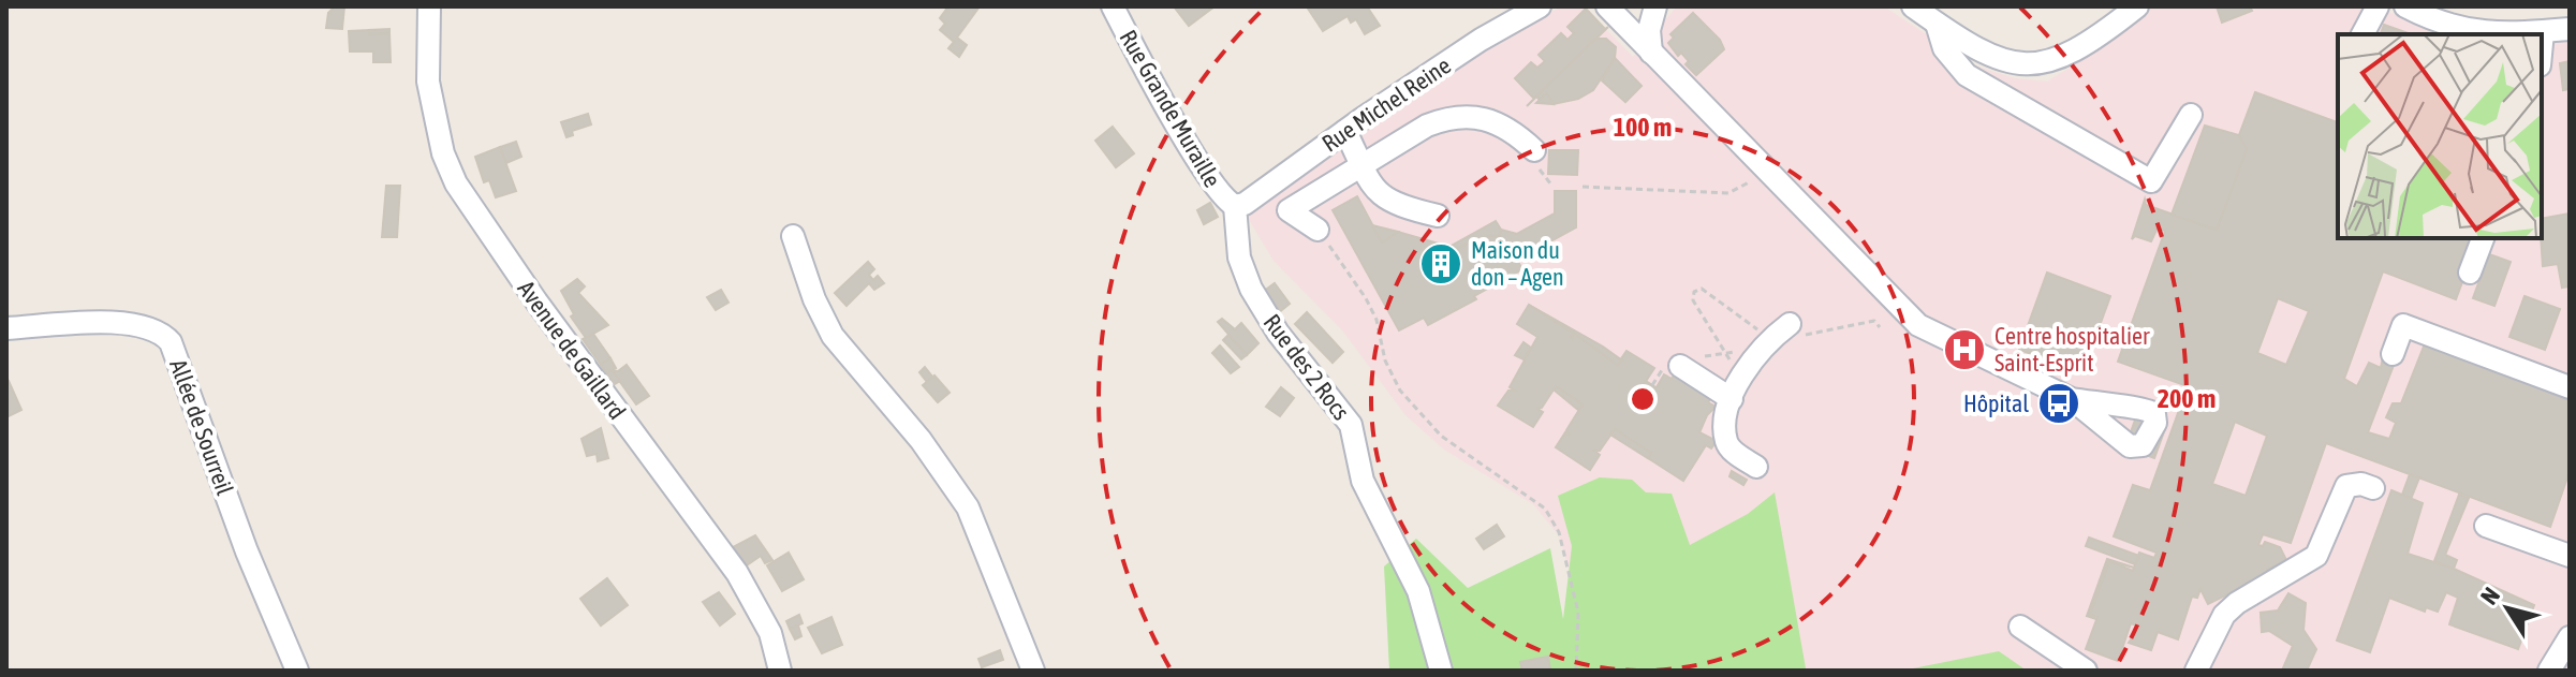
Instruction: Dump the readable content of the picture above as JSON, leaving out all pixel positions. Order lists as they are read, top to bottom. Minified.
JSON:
{"streets":{"street":["Rue Michel Reine","Rue Grande Muraille","Avenue de Gaillard","Rue des 2 Rocs","Allée de Sourreil"]},"crossings":[["Rue Michel Reine","Rue Grande Muraille"],["Rue Michel Reine","Rue des 2 Rocs"],["Rue Grande Muraille","Rue des 2 Rocs"]],"places":{"building":["Maison du don – Agen"],"hospital":["Centre hospitalier Saint-Esprit"],"bus stop":["Hôpital"]},"north":"top left","rings":["100 m","200 m"]}
